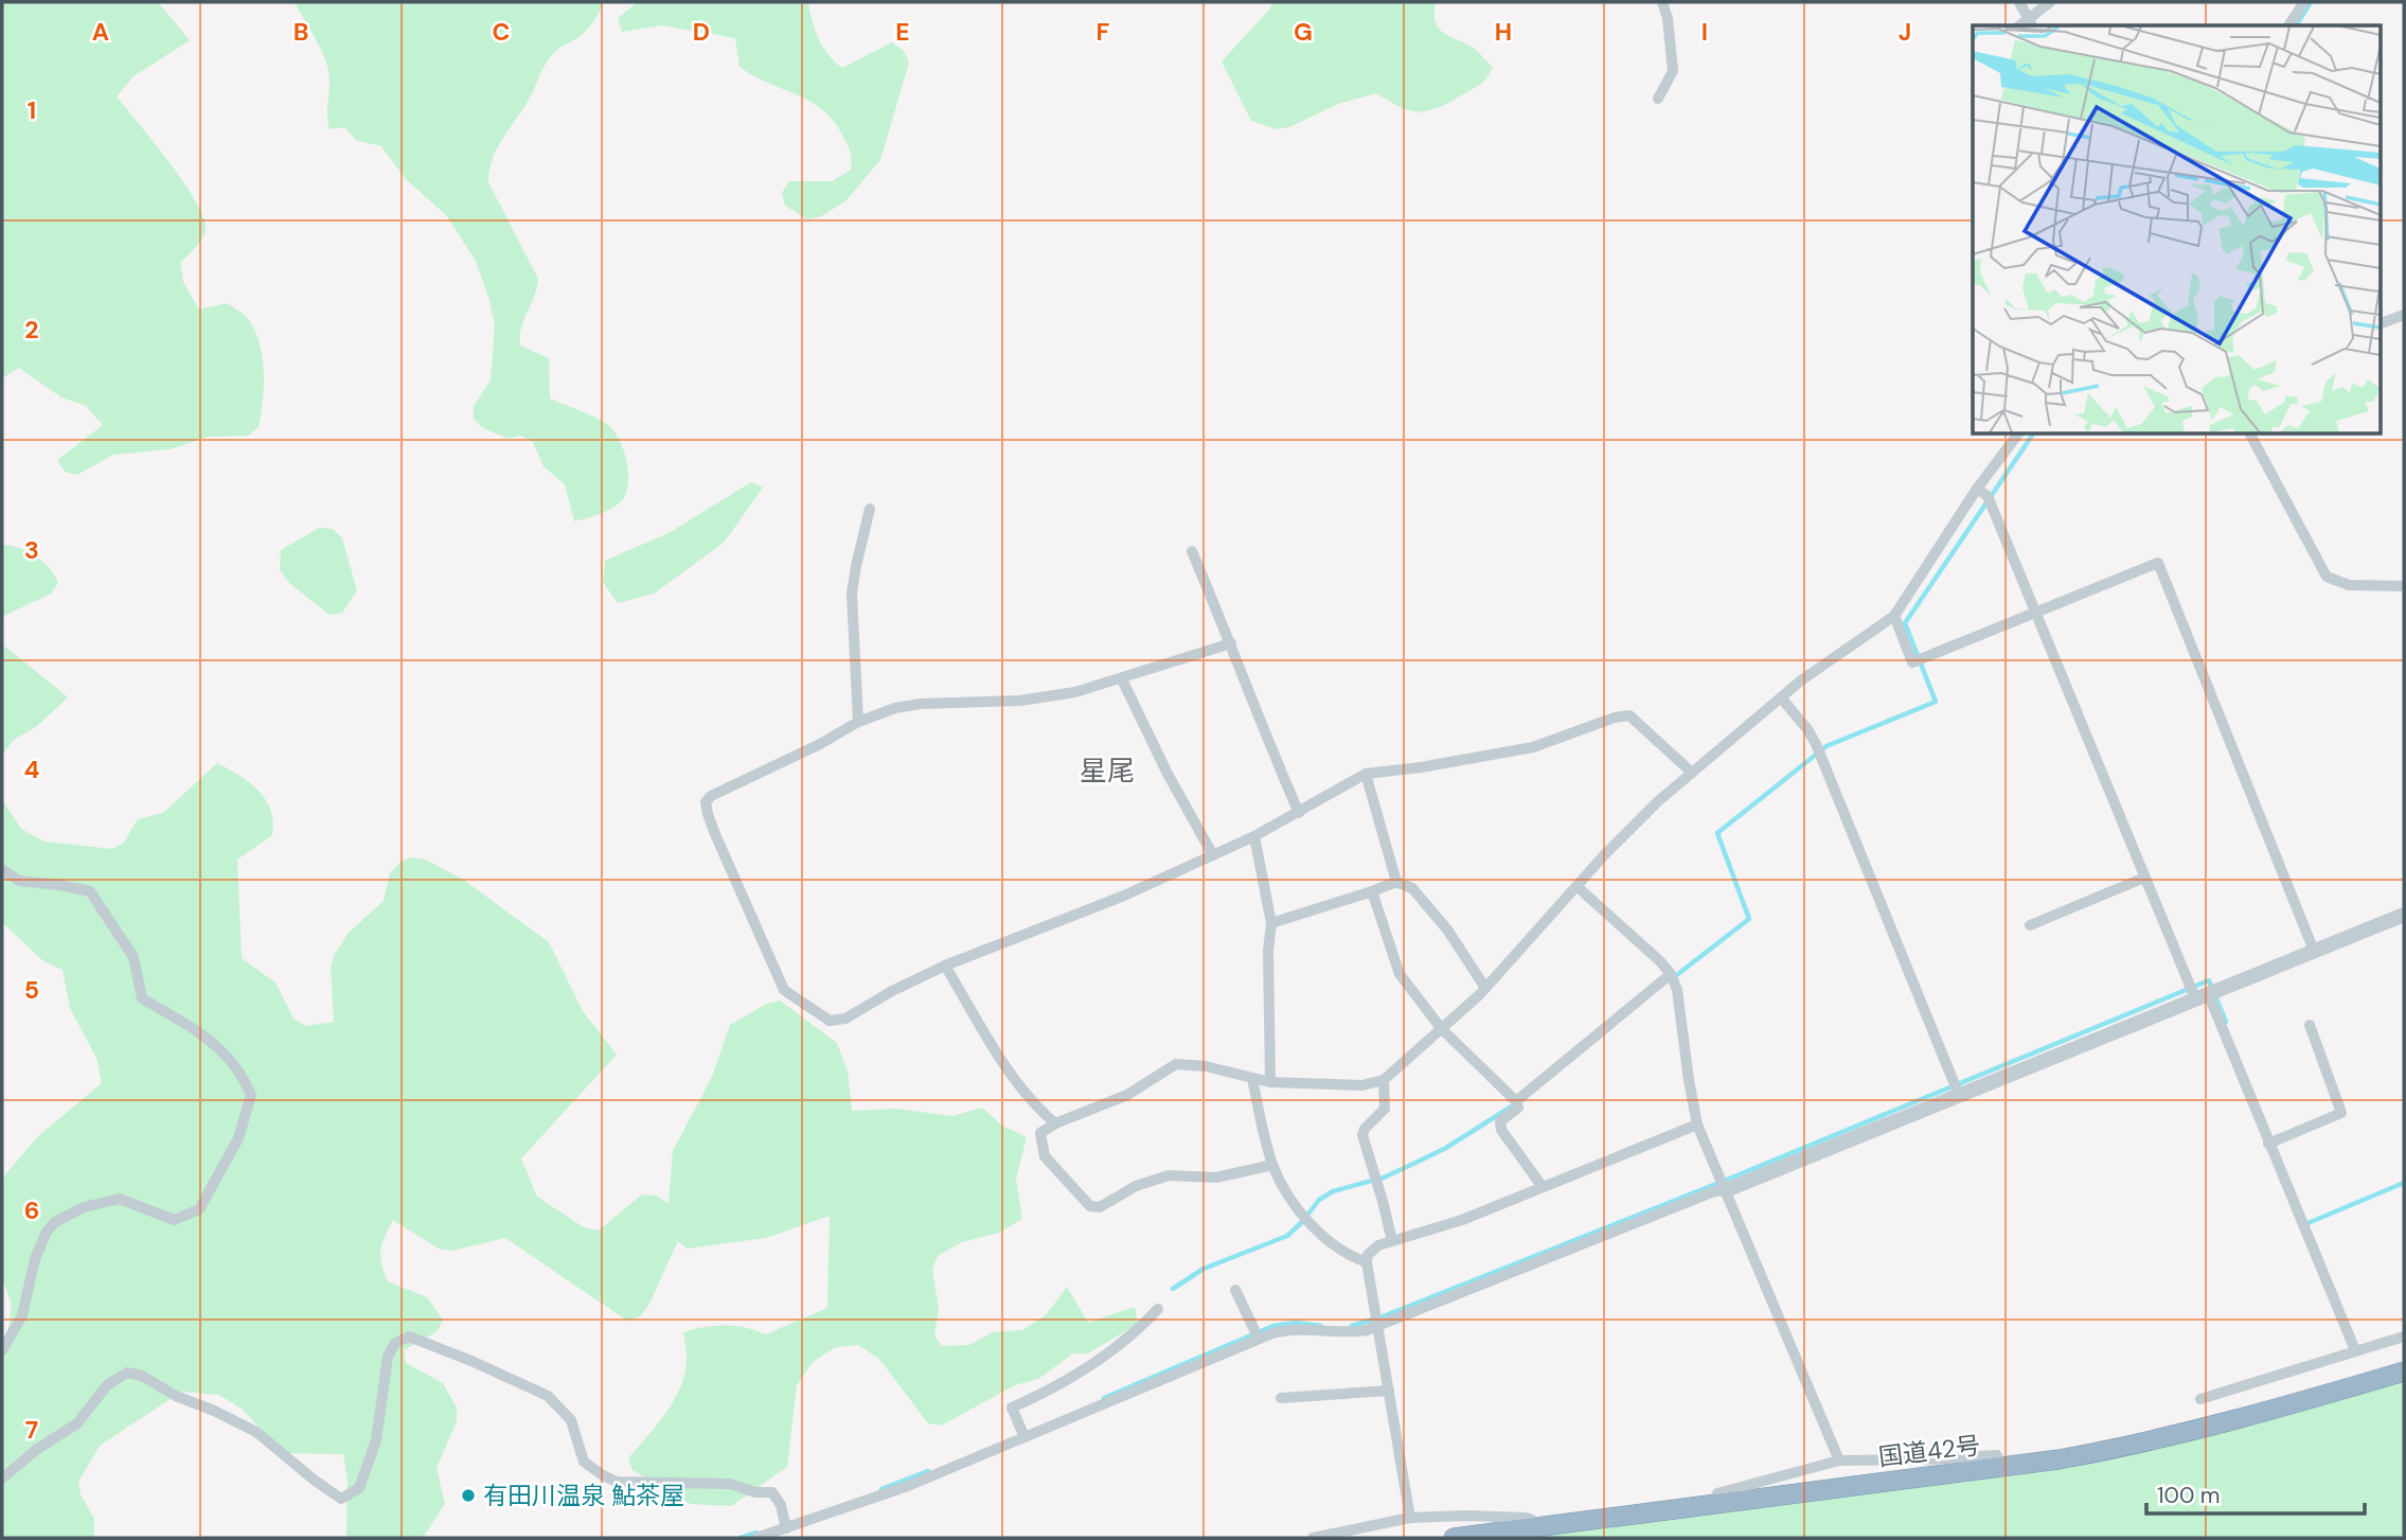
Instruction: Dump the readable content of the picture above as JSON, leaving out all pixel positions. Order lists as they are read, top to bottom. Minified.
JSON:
{"streets":{"highway":["国道42号"]},"districts":["星尾"],"places":["有田川温泉 鮎茶屋"],"scale_bar":"100 m","grid":{"columns":["A","B","C","D","E","F","G","H","I","J"],"rows":["1","2","3","4","5","6","7"]}}
